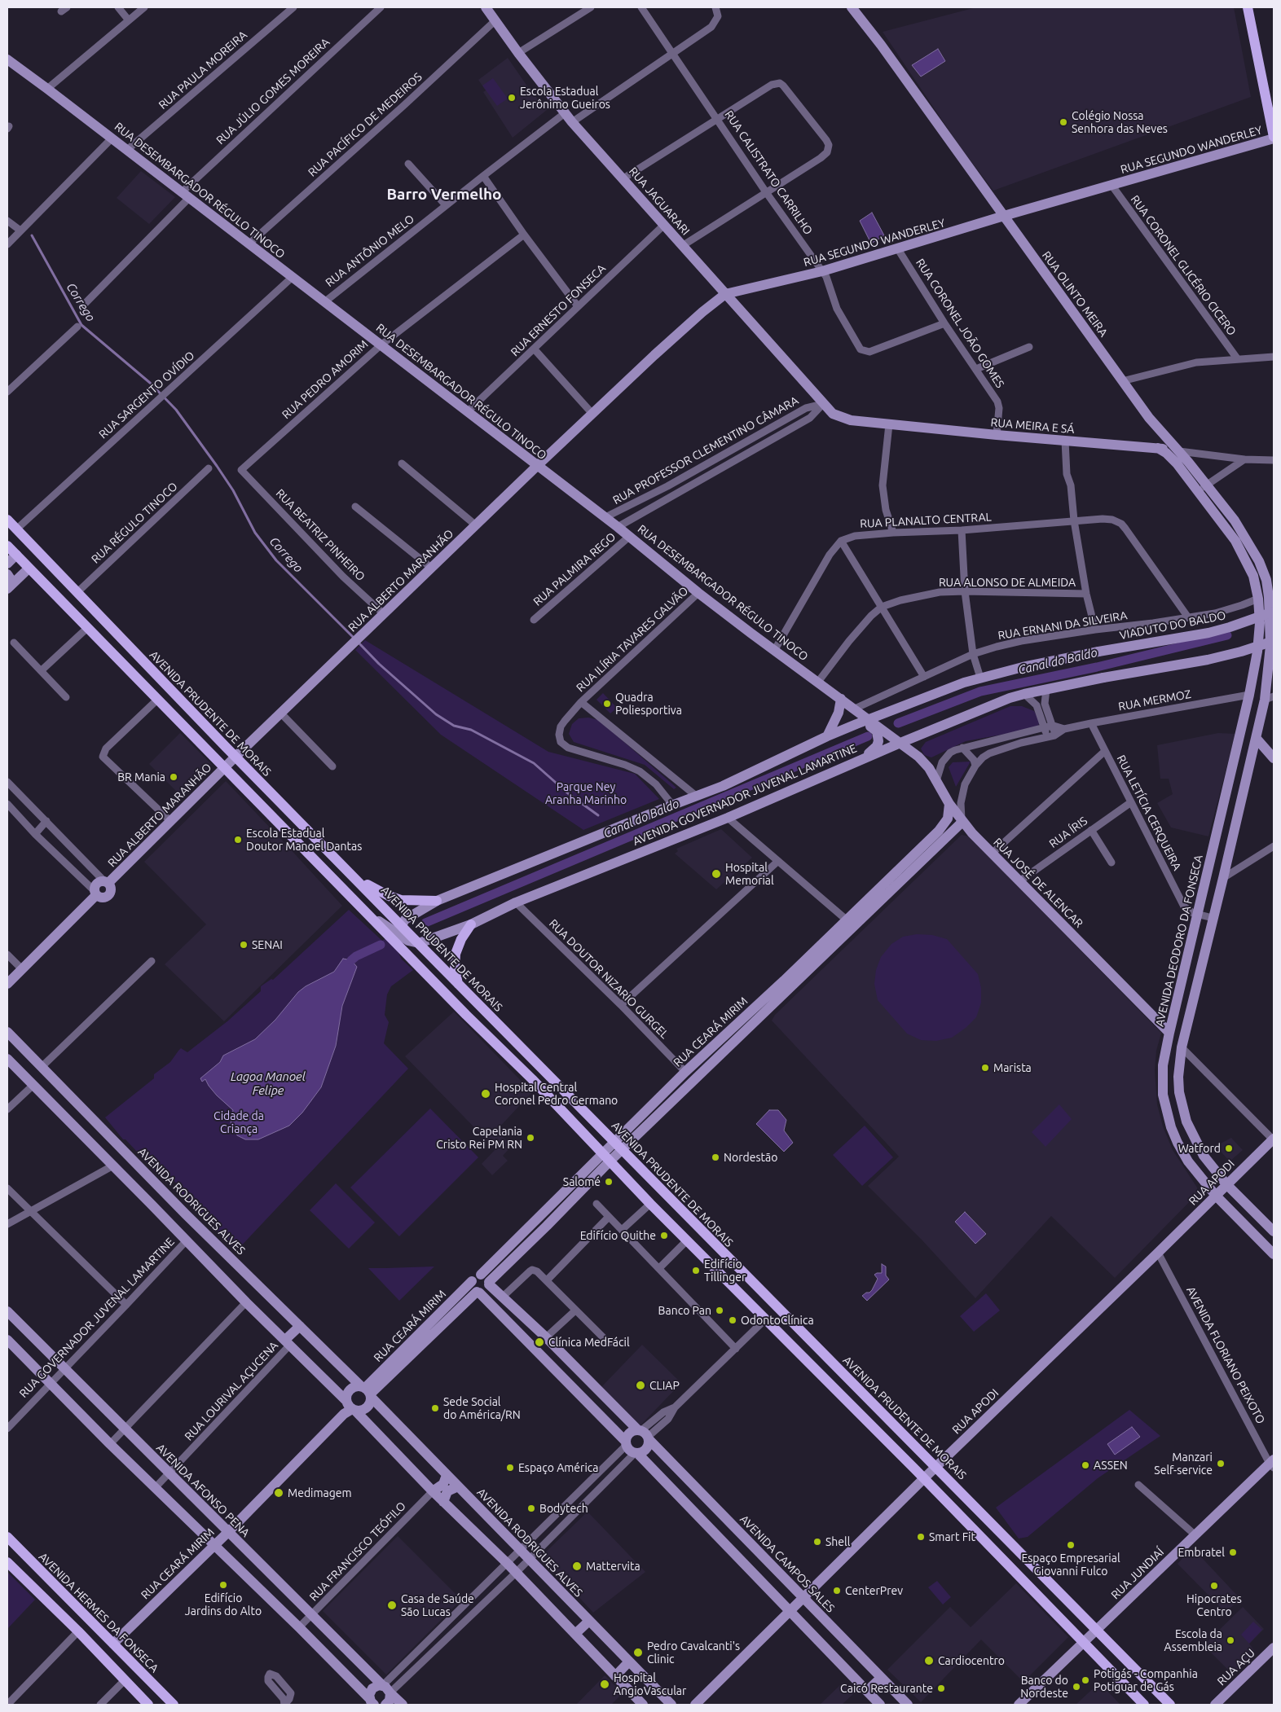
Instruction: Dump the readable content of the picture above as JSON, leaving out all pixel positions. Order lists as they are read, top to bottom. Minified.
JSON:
{"streets":{"main road":["RUA SEGUNDO WANDERLEY","RUA DESEMBARGADOR RÉGULO TINOCO","RUA JAGUARARI","RUA OLINTO MEIRA","RUA MEIRA E SÁ","RUA ALBERTO MARANHÃO","VIADUTO DO BALDO","AVENIDA PRUDENTE DE MORAIS","AVENIDA GOVERNADOR JUVENAL LAMARTINE","RUA JOSÉ DE ALENCAR","AVENIDA DEODORO DA FONSECA","RUA CEARÁ MIRIM","RUA APODI","AVENIDA RODRIGUES ALVES","AVENIDA AFONSO PENA","AVENIDA CAMPOS SALES","RUA JUNDIAÍ","AVENIDA HERMES DA FONSECA","RUA AÇU"],"street":["RUA PAULA MOREIRA","RUA JÚLIO GOMES MOREIRA","RUA PACÍFICO DE MEDEIROS","RUA CALISTRATO CARRILHO","RUA ANTÔNIO MELO","RUA CORONEL GLICÉRIO CICERO","RUA ERNESTO FONSECA","RUA CORONEL JOÃO GOMES","RUA PEDRO AMORIM","RUA SARGENTO OVÍDIO","RUA PROFESSOR CLEMENTINO CÂMARA","RUA PLANALTO CENTRAL","RUA RÉGULO TINOCO","RUA BEATRIZ PINHEIRO","RUA PALMIRA REGO","RUA ALONSO DE ALMEIDA","RUA ERNANI DA SILVEIRA","RUA ILÍRIA TAVARES GALVÃO","RUA MERMOZ","RUA LETÍCIA CERQUEIRA","RUA ÍRIS","RUA DOUTOR NIZARIO GURGEL","RUA GOVERNADOR JUVENAL LAMARTINE","AVENIDA FLORIANO PEIXOTO","RUA LOURIVAL AÇUCENA","RUA FRANCISCO TEÓFILO"]},"crossings":[["RUA PAULA MOREIRA","RUA DESEMBARGADOR RÉGULO TINOCO"],["RUA JÚLIO GOMES MOREIRA","RUA DESEMBARGADOR RÉGULO TINOCO"],["RUA PACÍFICO DE MEDEIROS","RUA DESEMBARGADOR RÉGULO TINOCO"],["RUA PACÍFICO DE MEDEIROS","RUA JAGUARARI"],["RUA SEGUNDO WANDERLEY","RUA CALISTRATO CARRILHO"],["RUA SEGUNDO WANDERLEY","RUA DESEMBARGADOR RÉGULO TINOCO"],["RUA SEGUNDO WANDERLEY","RUA JAGUARARI"],["RUA SEGUNDO WANDERLEY","RUA CORONEL GLICÉRIO CICERO"],["RUA SEGUNDO WANDERLEY","RUA OLINTO MEIRA"],["RUA SEGUNDO WANDERLEY","RUA CORONEL JOÃO GOMES"],["RUA SEGUNDO WANDERLEY","RUA ALBERTO MARANHÃO"],["RUA CALISTRATO CARRILHO","RUA CORONEL JOÃO GOMES"],["RUA DESEMBARGADOR RÉGULO TINOCO","RUA ANTÔNIO MELO"],["RUA DESEMBARGADOR RÉGULO TINOCO","RUA ERNESTO FONSECA"],["RUA DESEMBARGADOR RÉGULO TINOCO","RUA PEDRO AMORIM"],["RUA DESEMBARGADOR RÉGULO TINOCO","RUA SARGENTO OVÍDIO"],["RUA DESEMBARGADOR RÉGULO TINOCO","RUA PROFESSOR CLEMENTINO CÂMARA"],["RUA DESEMBARGADOR RÉGULO TINOCO","RUA PALMIRA REGO"],["RUA DESEMBARGADOR RÉGULO TINOCO","RUA ALBERTO MARANHÃO"],["RUA DESEMBARGADOR RÉGULO TINOCO","RUA ALONSO DE ALMEIDA"],["RUA DESEMBARGADOR RÉGULO TINOCO","RUA ERNANI DA SILVEIRA"],["RUA DESEMBARGADOR RÉGULO TINOCO","RUA ILÍRIA TAVARES GALVÃO"],["RUA DESEMBARGADOR RÉGULO TINOCO","AVENIDA GOVERNADOR JUVENAL LAMARTINE"],["RUA DESEMBARGADOR RÉGULO TINOCO","RUA JOSÉ DE ALENCAR"],["RUA JAGUARARI","RUA ANTÔNIO MELO"],["RUA JAGUARARI","RUA ERNESTO FONSECA"],["RUA JAGUARARI","RUA MEIRA E SÁ"],["RUA JAGUARARI","RUA PROFESSOR CLEMENTINO CÂMARA"],["RUA OLINTO MEIRA","RUA MEIRA E SÁ"],["RUA OLINTO MEIRA","RUA ERNANI DA SILVEIRA"],["RUA OLINTO MEIRA","AVENIDA DEODORO DA FONSECA"],["RUA CORONEL JOÃO GOMES","RUA MEIRA E SÁ"],["RUA PEDRO AMORIM","RUA BEATRIZ PINHEIRO"],["RUA SARGENTO OVÍDIO","AVENIDA PRUDENTE DE MORAIS"],["RUA MEIRA E SÁ","RUA PROFESSOR CLEMENTINO CÂMARA"],["RUA PLANALTO CENTRAL","RUA ERNANI DA SILVEIRA"],["RUA RÉGULO TINOCO","AVENIDA PRUDENTE DE MORAIS"],["RUA BEATRIZ PINHEIRO","RUA ALBERTO MARANHÃO"],["RUA ALBERTO MARANHÃO","AVENIDA PRUDENTE DE MORAIS"],["RUA ERNANI DA SILVEIRA","AVENIDA DEODORO DA FONSECA"],["VIADUTO DO BALDO","AVENIDA GOVERNADOR JUVENAL LAMARTINE"],["RUA ILÍRIA TAVARES GALVÃO","AVENIDA GOVERNADOR JUVENAL LAMARTINE"],["RUA MERMOZ","RUA LETÍCIA CERQUEIRA"],["RUA MERMOZ","RUA JOSÉ DE ALENCAR"],["RUA MERMOZ","AVENIDA DEODORO DA FONSECA"],["RUA MERMOZ","RUA CEARÁ MIRIM"],["AVENIDA PRUDENTE DE MORAIS","AVENIDA GOVERNADOR JUVENAL LAMARTINE"],["AVENIDA PRUDENTE DE MORAIS","RUA CEARÁ MIRIM"],["AVENIDA PRUDENTE DE MORAIS","RUA APODI"],["AVENIDA PRUDENTE DE MORAIS","RUA JUNDIAÍ"],["AVENIDA GOVERNADOR JUVENAL LAMARTINE","RUA JOSÉ DE ALENCAR"],["AVENIDA GOVERNADOR JUVENAL LAMARTINE","RUA DOUTOR NIZARIO GURGEL"],["RUA LETÍCIA CERQUEIRA","RUA ÍRIS"],["RUA LETÍCIA CERQUEIRA","AVENIDA DEODORO DA FONSECA"],["RUA ÍRIS","RUA JOSÉ DE ALENCAR"],["RUA JOSÉ DE ALENCAR","AVENIDA DEODORO DA FONSECA"],["RUA JOSÉ DE ALENCAR","RUA CEARÁ MIRIM"],["AVENIDA DEODORO DA FONSECA","RUA APODI"],["RUA DOUTOR NIZARIO GURGEL","RUA CEARÁ MIRIM"],["RUA CEARÁ MIRIM","AVENIDA RODRIGUES ALVES"],["RUA CEARÁ MIRIM","AVENIDA AFONSO PENA"],["RUA CEARÁ MIRIM","AVENIDA CAMPOS SALES"],["RUA CEARÁ MIRIM","AVENIDA HERMES DA FONSECA"],["RUA APODI","AVENIDA FLORIANO PEIXOTO"],["RUA APODI","AVENIDA CAMPOS SALES"],["RUA GOVERNADOR JUVENAL LAMARTINE","AVENIDA AFONSO PENA"],["AVENIDA FLORIANO PEIXOTO","RUA JUNDIAÍ"],["RUA LOURIVAL AÇUCENA","AVENIDA AFONSO PENA"],["AVENIDA AFONSO PENA","RUA FRANCISCO TEÓFILO"]],"districts":["Barro Vermelho"],"water":["Corrego","Canal do Baldo","Lagoa Manoel Felipe"],"parks":["Parque Ney Aranha Marinho","Cidade da Criança"],"places":["Escola Estadual Jerônimo Gueiros","Colégio Nossa Senhora das Neves","Quadra Poliesportiva","BR Mania","Escola Estadual Doutor Manoel Dantas","Hospital Memorial","SENAI","Marista","Hospital Central Coronel Pedro Germano","Capelania Cristo Rei PM RN","Watford","Nordestão","Salomé","Edifício Quithe","Edifício Tillinger","Banco Pan","OdontoClínica","Clínica MedFácil","CLIAP","Sede Social do América/RN","Manzari Self-service","ASSEN","Espaço América","Medimagem","Bodytech","Smart Fit","Shell","Espaço Empresarial Giovanni Fulco","Embratel","Mattervita","Edifício Jardins do Alto","Hipocrates Centro","CenterPrev","Casa de Saúde São Lucas","Escola da Assembleia","Pedro Cavalcanti's Clinic","Cardiocentro","Potigás - Companhia Potiguar de Gás","Hospital AngioVascular","Banco do Nordeste","Caicó Restaurante"]}
